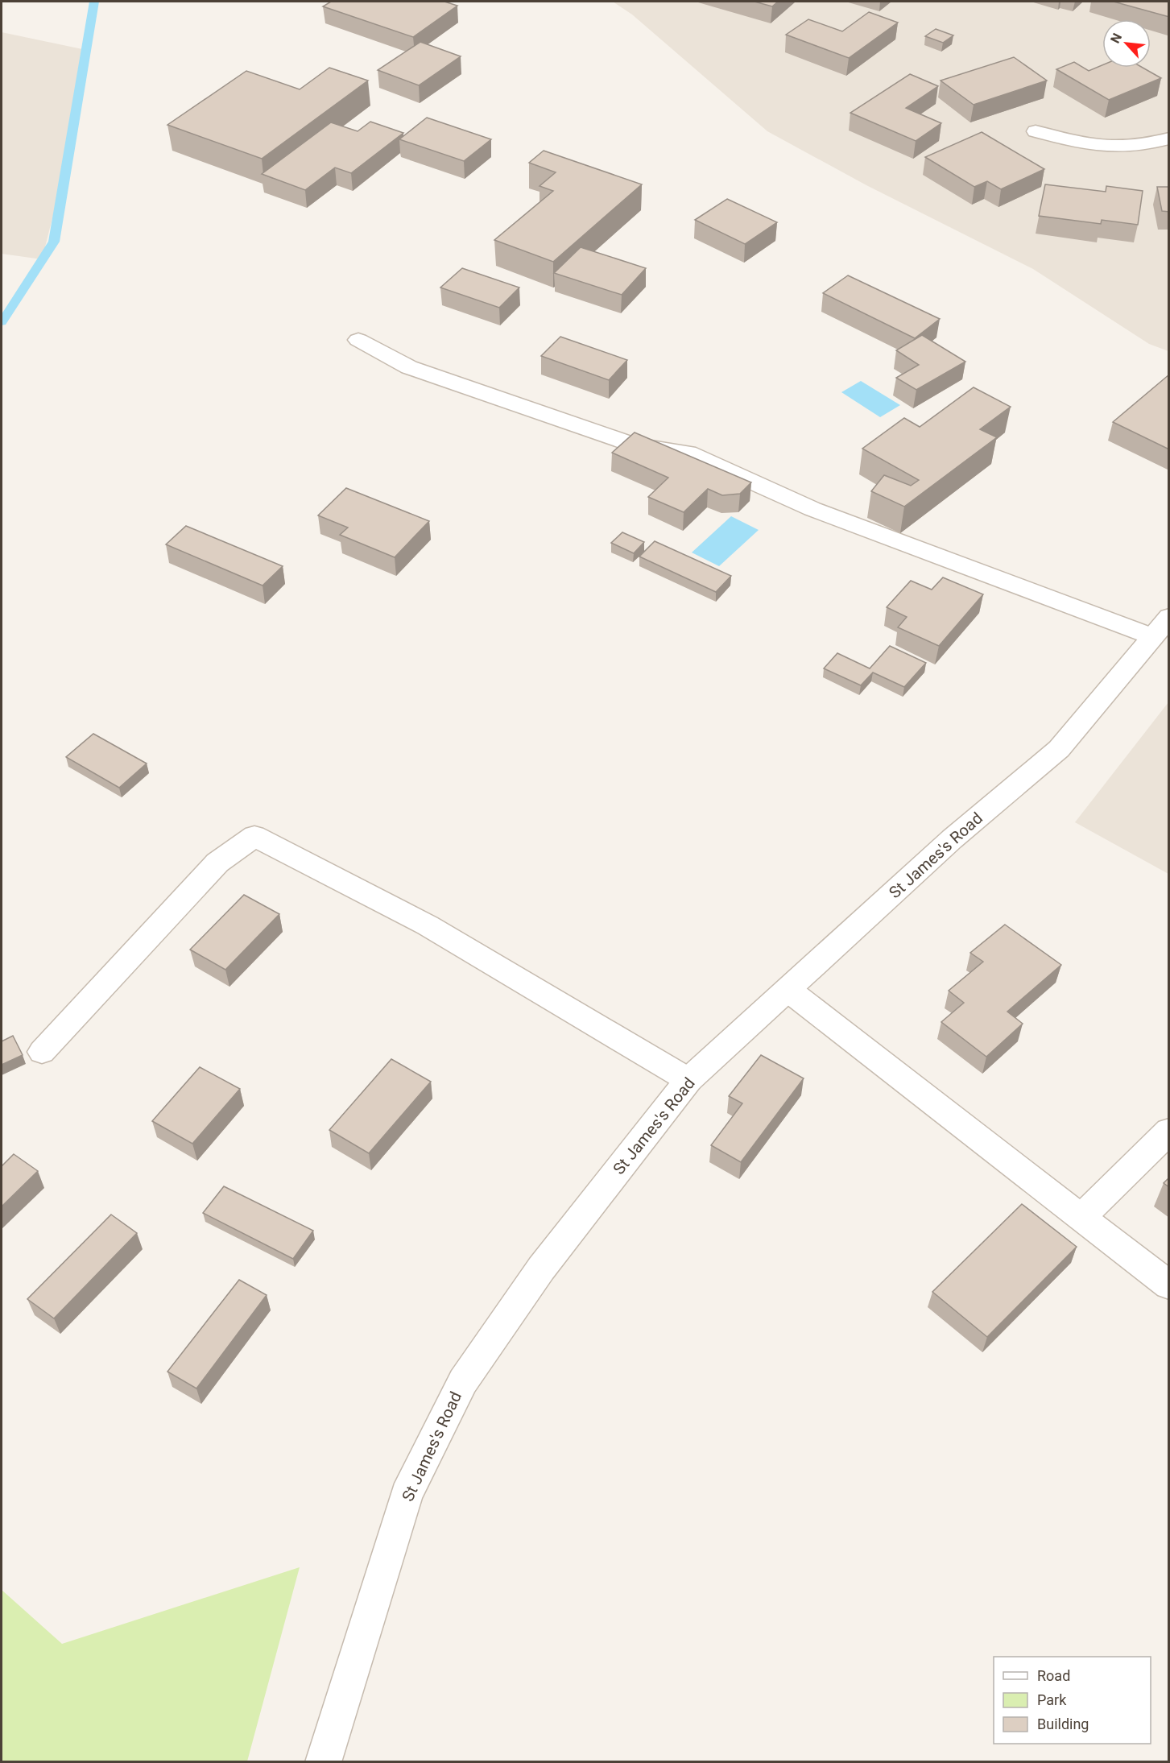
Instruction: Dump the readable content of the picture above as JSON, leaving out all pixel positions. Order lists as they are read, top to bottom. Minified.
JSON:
{"streets":{"street":["St James's Road"]},"legend":["Road","Park","Building"],"north":"top left"}
